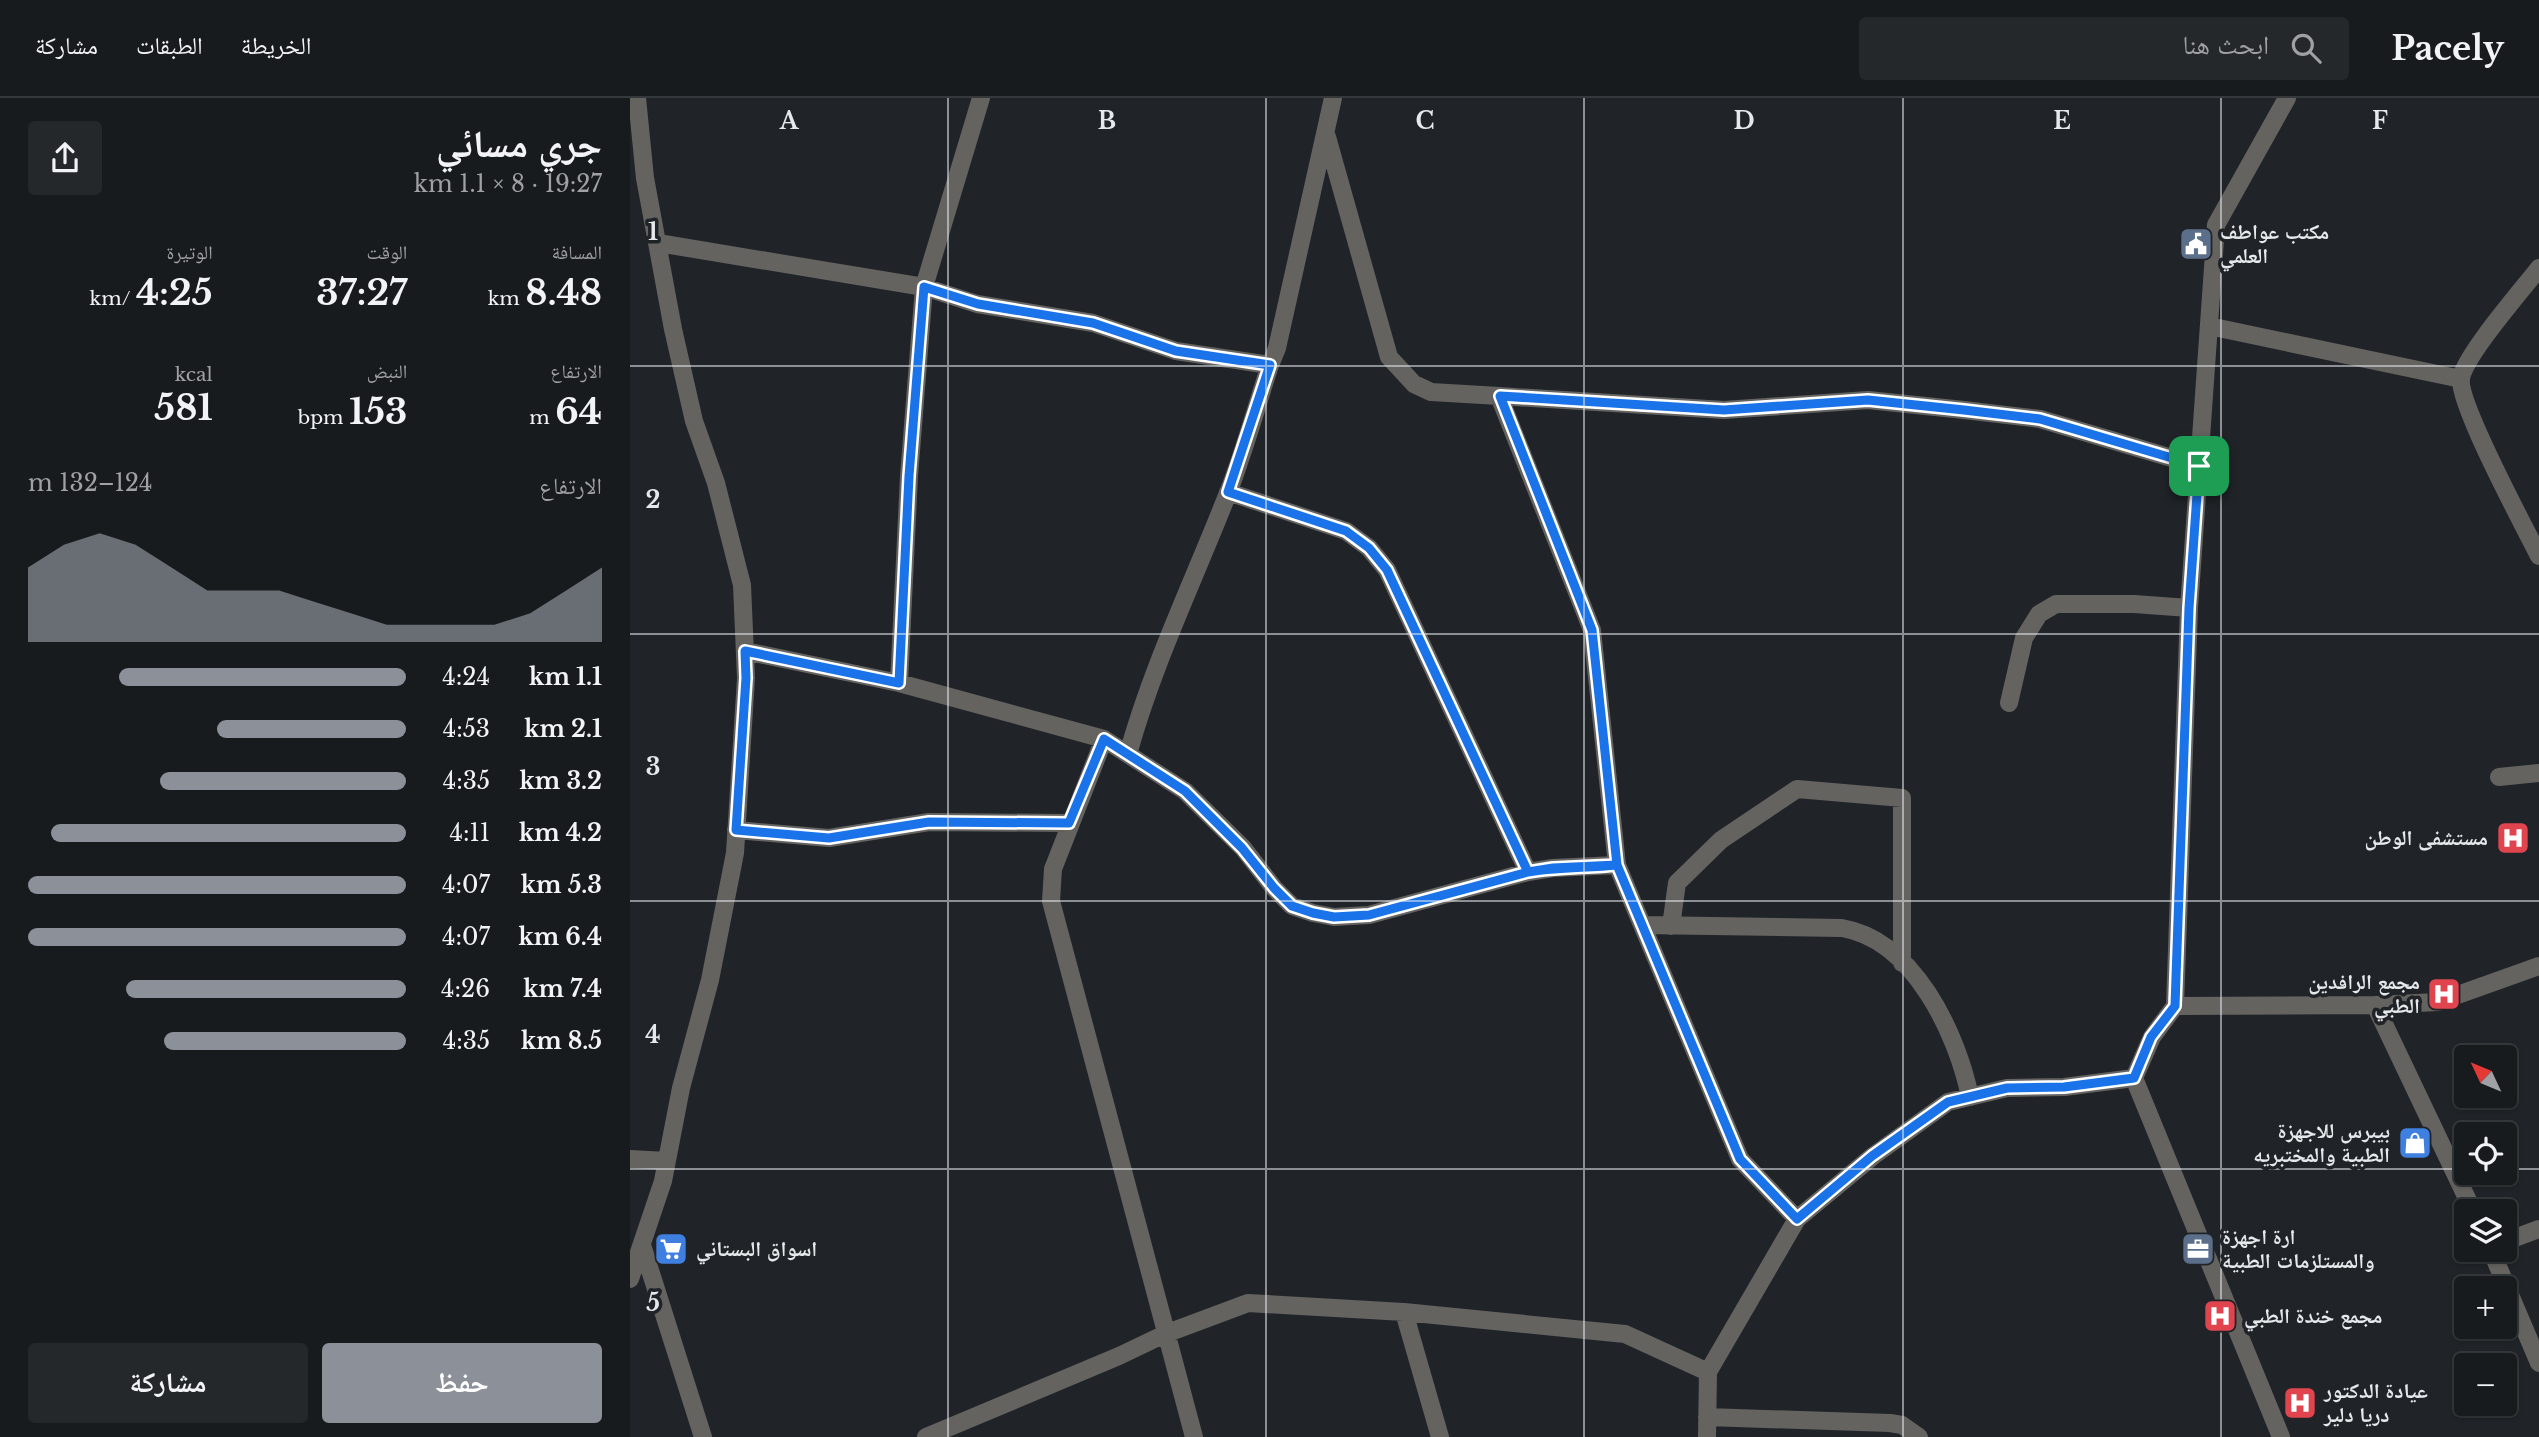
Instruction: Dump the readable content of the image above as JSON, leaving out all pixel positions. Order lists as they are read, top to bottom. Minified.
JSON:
{"places":{"public building":["مكتب عواطف العلمي"],"hospital":["مستشفى الوطن","مجمع الرافدين الطبي","مجمع خندة الطبي","عيادة الدكتور دريا دلير"],"shop":["بيبرس للاجهزة الطبية والمختبريه"],"supermarket":["اسواق البستاني"],"office":["ارة اجهزة والمستلزمات الطبية"]},"north":"top left","page":{"header":"Pacely","search":"ابحث هنا","nav":["الخريطة","الطبقات","مشاركة"],"heading":["جري مسائي","19:27 · 8 × 1.1 km"],"stats":[["المسافة","8.48 km"],["الوقت","37:27"],["الوتيرة","4:25 /km"],["الارتفاع","64 m"],["النبض","153 bpm"],["kcal","581"]],"chart":["الارتفاع","124–132 m"],"list":[{"name":"1.1 km","note":"4:24"},{"name":"2.1 km","note":"4:53"},{"name":"3.2 km","note":"4:35"},{"name":"4.2 km","note":"4:11"},{"name":"5.3 km","note":"4:07"},{"name":"6.4 km","note":"4:07"},{"name":"7.4 km","note":"4:26"},{"name":"8.5 km","note":"4:35"}],"map_buttons":["+","−"],"buttons":["حفظ","مشاركة"]},"grid":{"columns":["A","B","C","D","E","F"],"rows":["1","2","3","4","5"]}}
